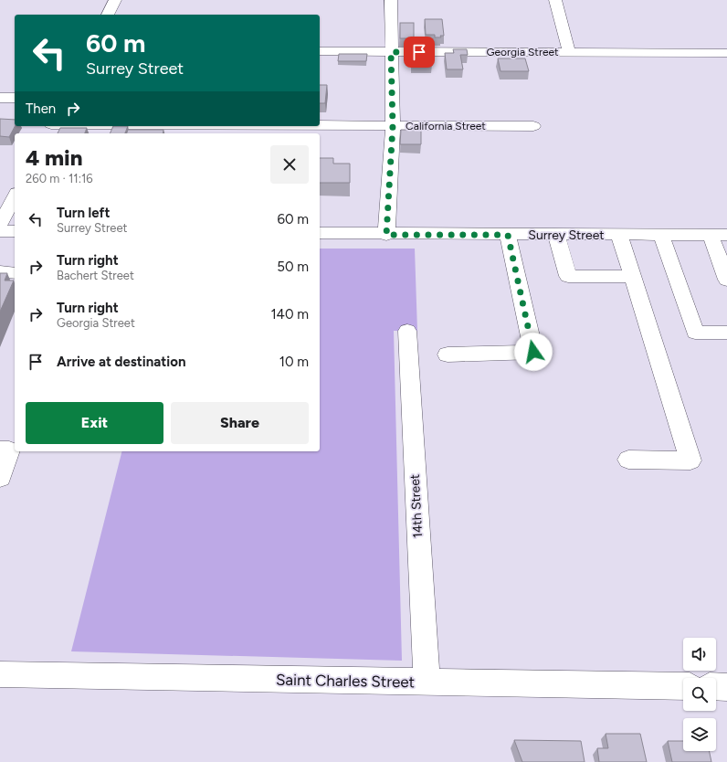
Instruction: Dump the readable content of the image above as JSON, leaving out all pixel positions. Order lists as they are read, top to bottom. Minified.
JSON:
{"streets":{"street":["Georgia Street","California Street","Surrey Street","14th Street","Saint Charles Street"]},"crossings":[["14th Street","Saint Charles Street"]],"page":{"turn":["60 m","Surrey Street"],"then":"Then","heading":["4 min","260 m · 11:16"],"list":[{"name":"Turn left","note":"Surrey Street","value":"60 m"},{"name":"Turn right","note":"Bachert Street","value":"50 m"},{"name":"Turn right","note":"Georgia Street","value":"140 m"},{"name":"Arrive at destination","value":"10 m"}],"buttons":["Exit","Share"]}}
